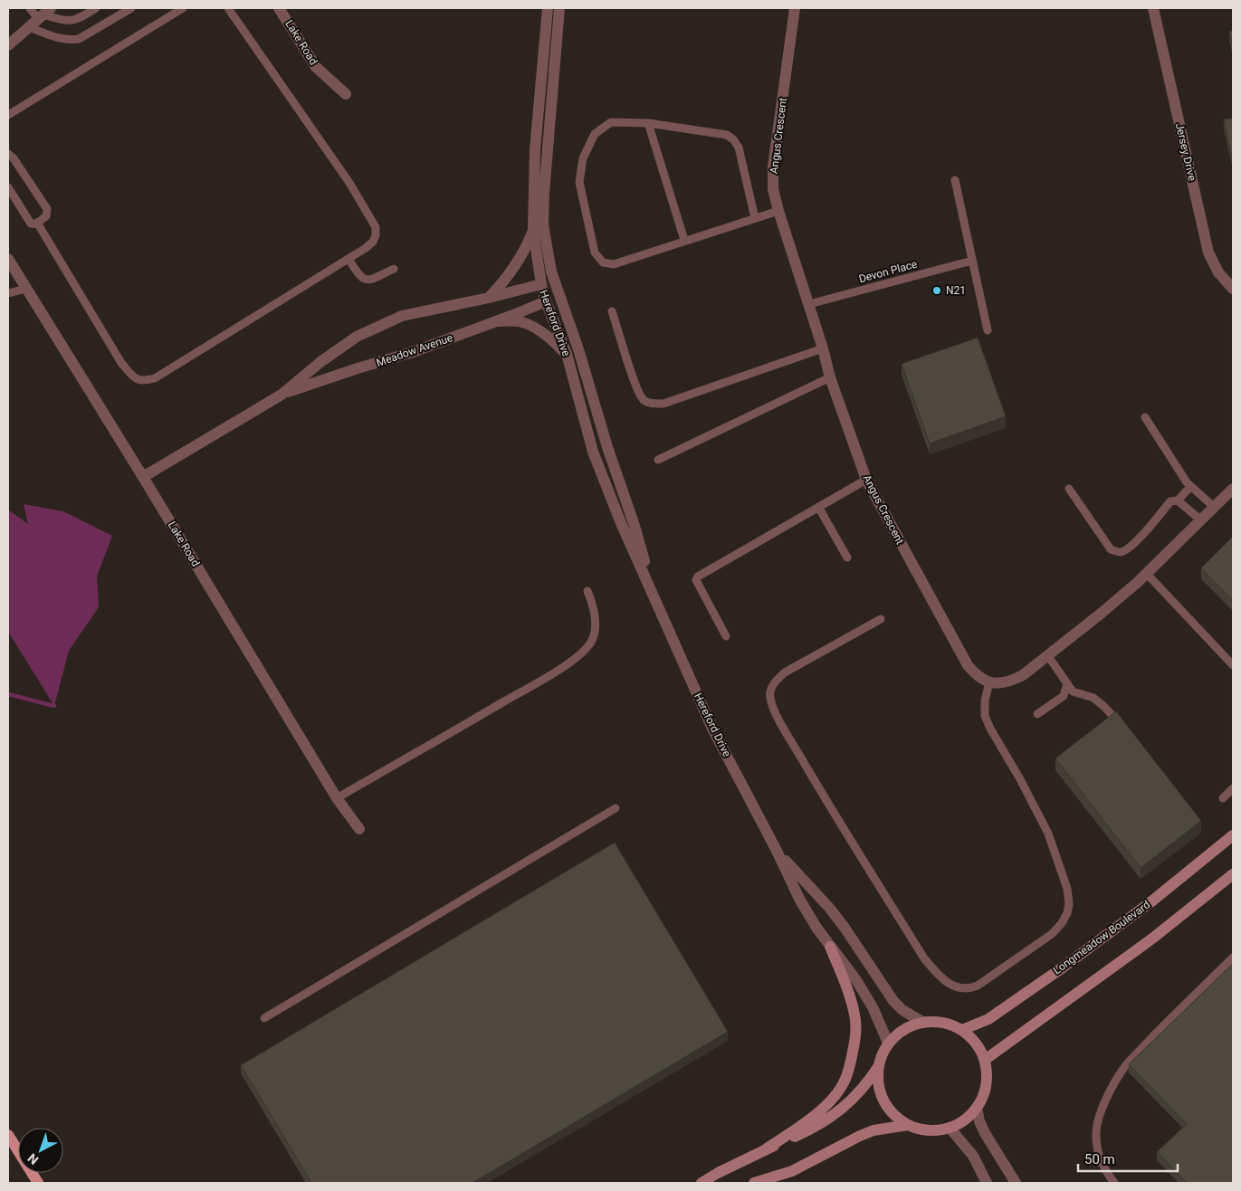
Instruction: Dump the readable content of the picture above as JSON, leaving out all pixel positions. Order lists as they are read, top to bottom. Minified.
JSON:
{"streets":{"main road":["Longmeadow Boulevard"],"street":["Lake Road","Angus Crescent","Jersey Drive","Hereford Drive","Meadow Avenue"],"lane":["Devon Place"]},"crossings":[["Lake Road","Meadow Avenue"],["Angus Crescent","Devon Place"],["Hereford Drive","Meadow Avenue"],["Hereford Drive","Longmeadow Boulevard"]],"places":["N21"],"scale_bar":"50 m","north":"bottom left"}
